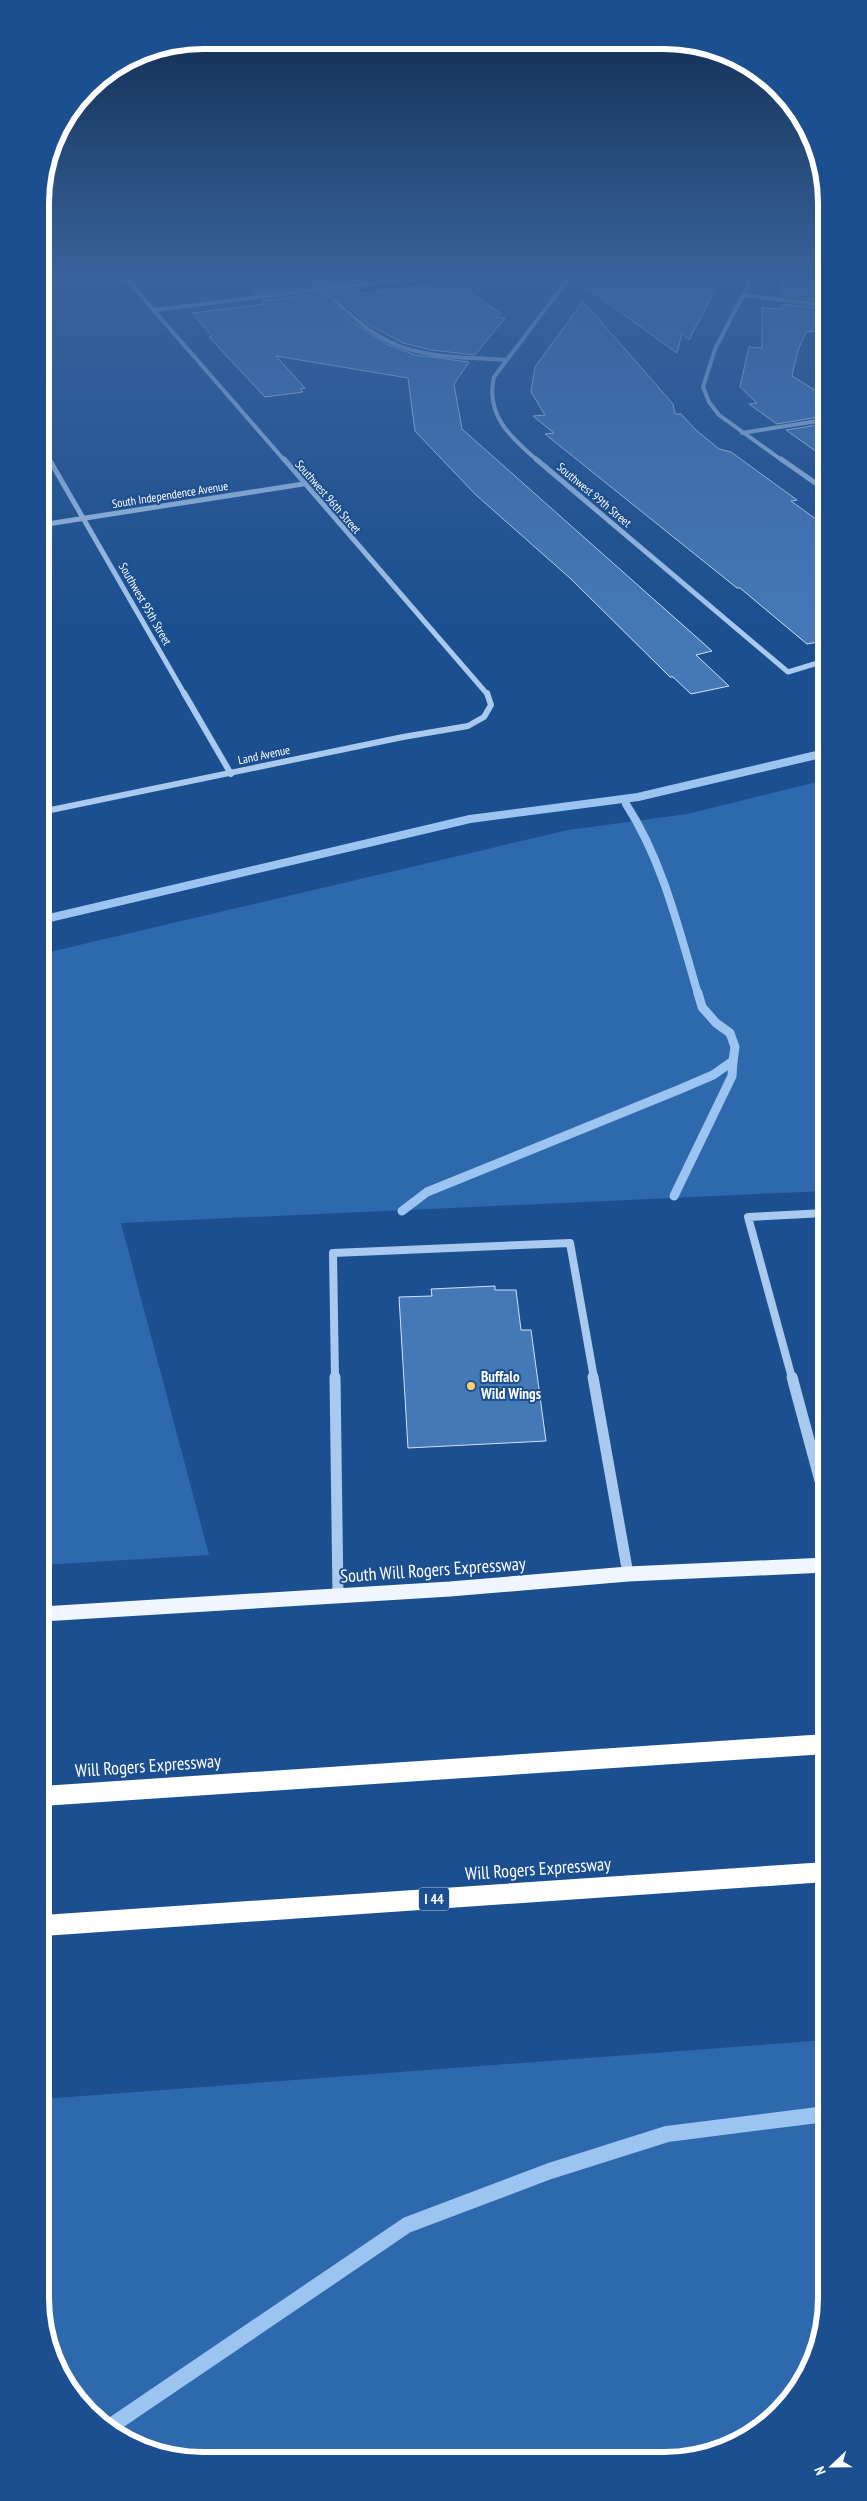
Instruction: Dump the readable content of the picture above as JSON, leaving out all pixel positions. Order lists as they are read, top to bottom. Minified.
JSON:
{"streets":{"highway":["Will Rogers Expressway","I 44"],"main road":["South Will Rogers Expressway"],"street":["South Independence Avenue","Southwest 99th Street","Southwest 96th Street","Southwest 95th Street","Land Avenue"]},"crossings":[["South Independence Avenue","Southwest 96th Street"],["South Independence Avenue","Southwest 95th Street"],["Southwest 96th Street","Land Avenue"],["Southwest 95th Street","Land Avenue"]],"places":["Buffalo Wild Wings"],"north":"left"}
